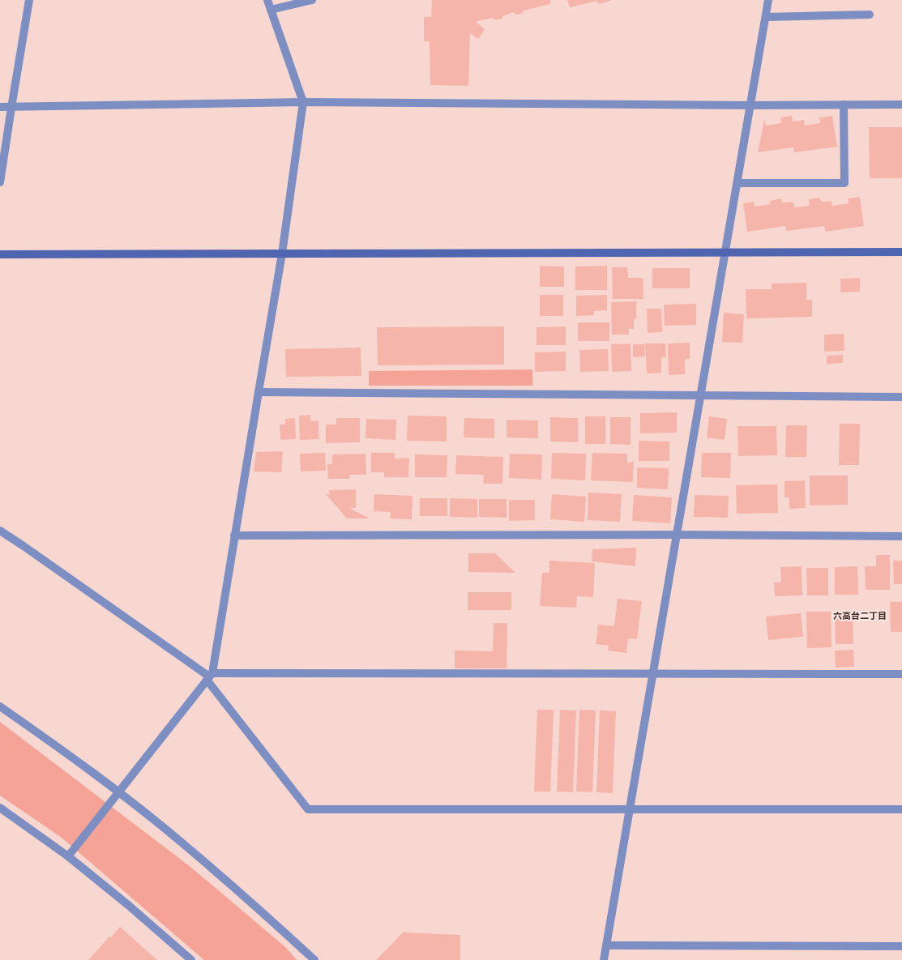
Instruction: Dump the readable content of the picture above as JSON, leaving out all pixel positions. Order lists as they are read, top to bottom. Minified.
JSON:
{"districts":["六高台二丁目"]}
